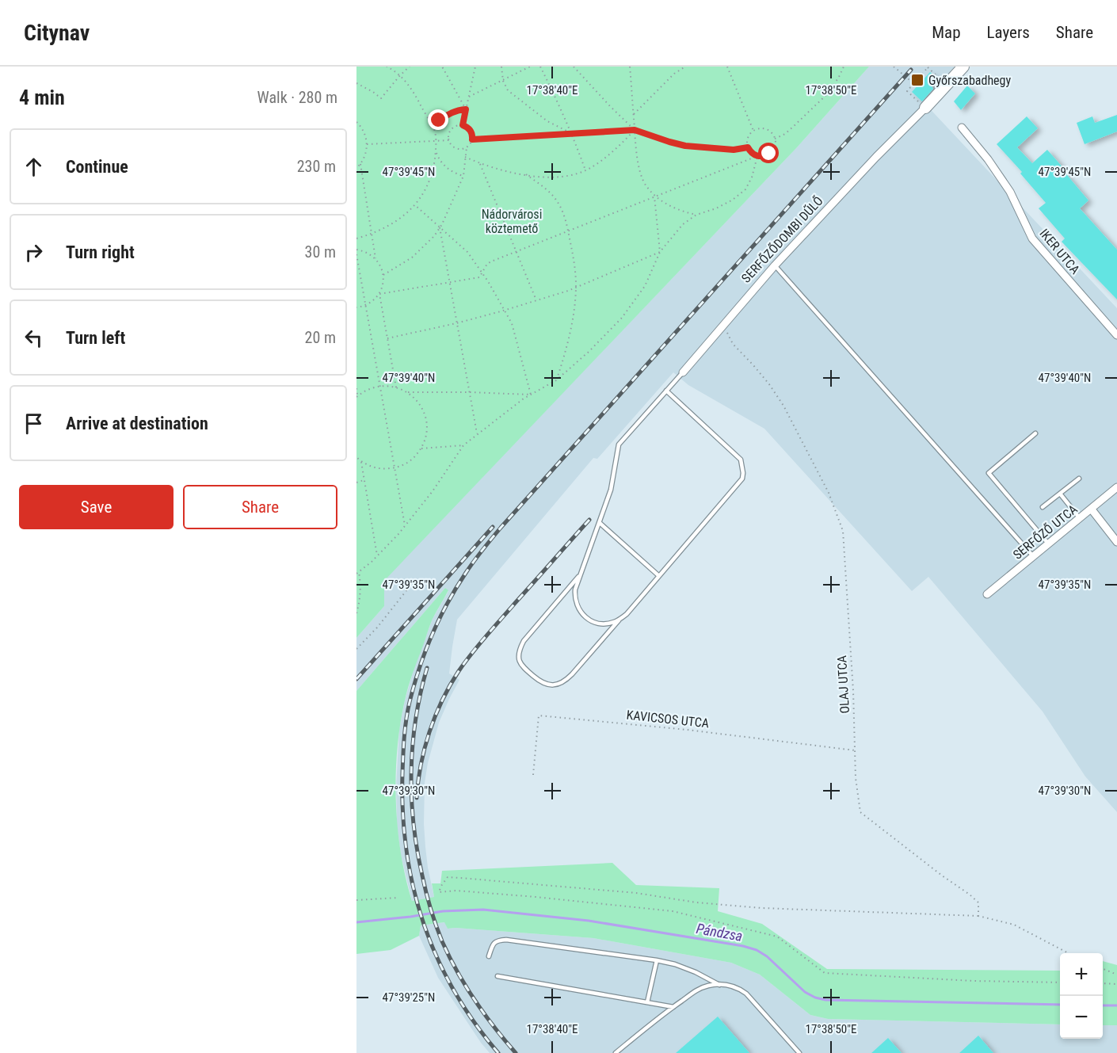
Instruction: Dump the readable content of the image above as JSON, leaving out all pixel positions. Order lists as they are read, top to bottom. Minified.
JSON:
{"streets":{"street":["SERFŐZŐDOMBI DŰLŐ","IKER UTCA","SERFŐZŐ UTCA"],"path":["OLAJ UTCA","KAVICSOS UTCA"]},"crossings":[["SERFŐZŐDOMBI DŰLŐ","OLAJ UTCA"],["OLAJ UTCA","KAVICSOS UTCA"]],"water":["Pándzsa"],"parks":["Nádorvárosi köztemető"],"places":{"transit":["Győrszabadhegy"]},"page":{"header":"Citynav","nav":["Map","Layers","Share"],"heading":["4 min","Walk · 280 m"],"list":[["Continue","230 m"],["Turn right","30 m"],["Turn left","20 m"],"Arrive at destination"],"buttons":["Save","Share"],"map_buttons":["+","−"]},"coordinates":["17°38'40\"E","17°38'50\"E","47°39'45\"N","47°39'40\"N","47°39'35\"N","47°39'30\"N","47°39'25\"N"]}
